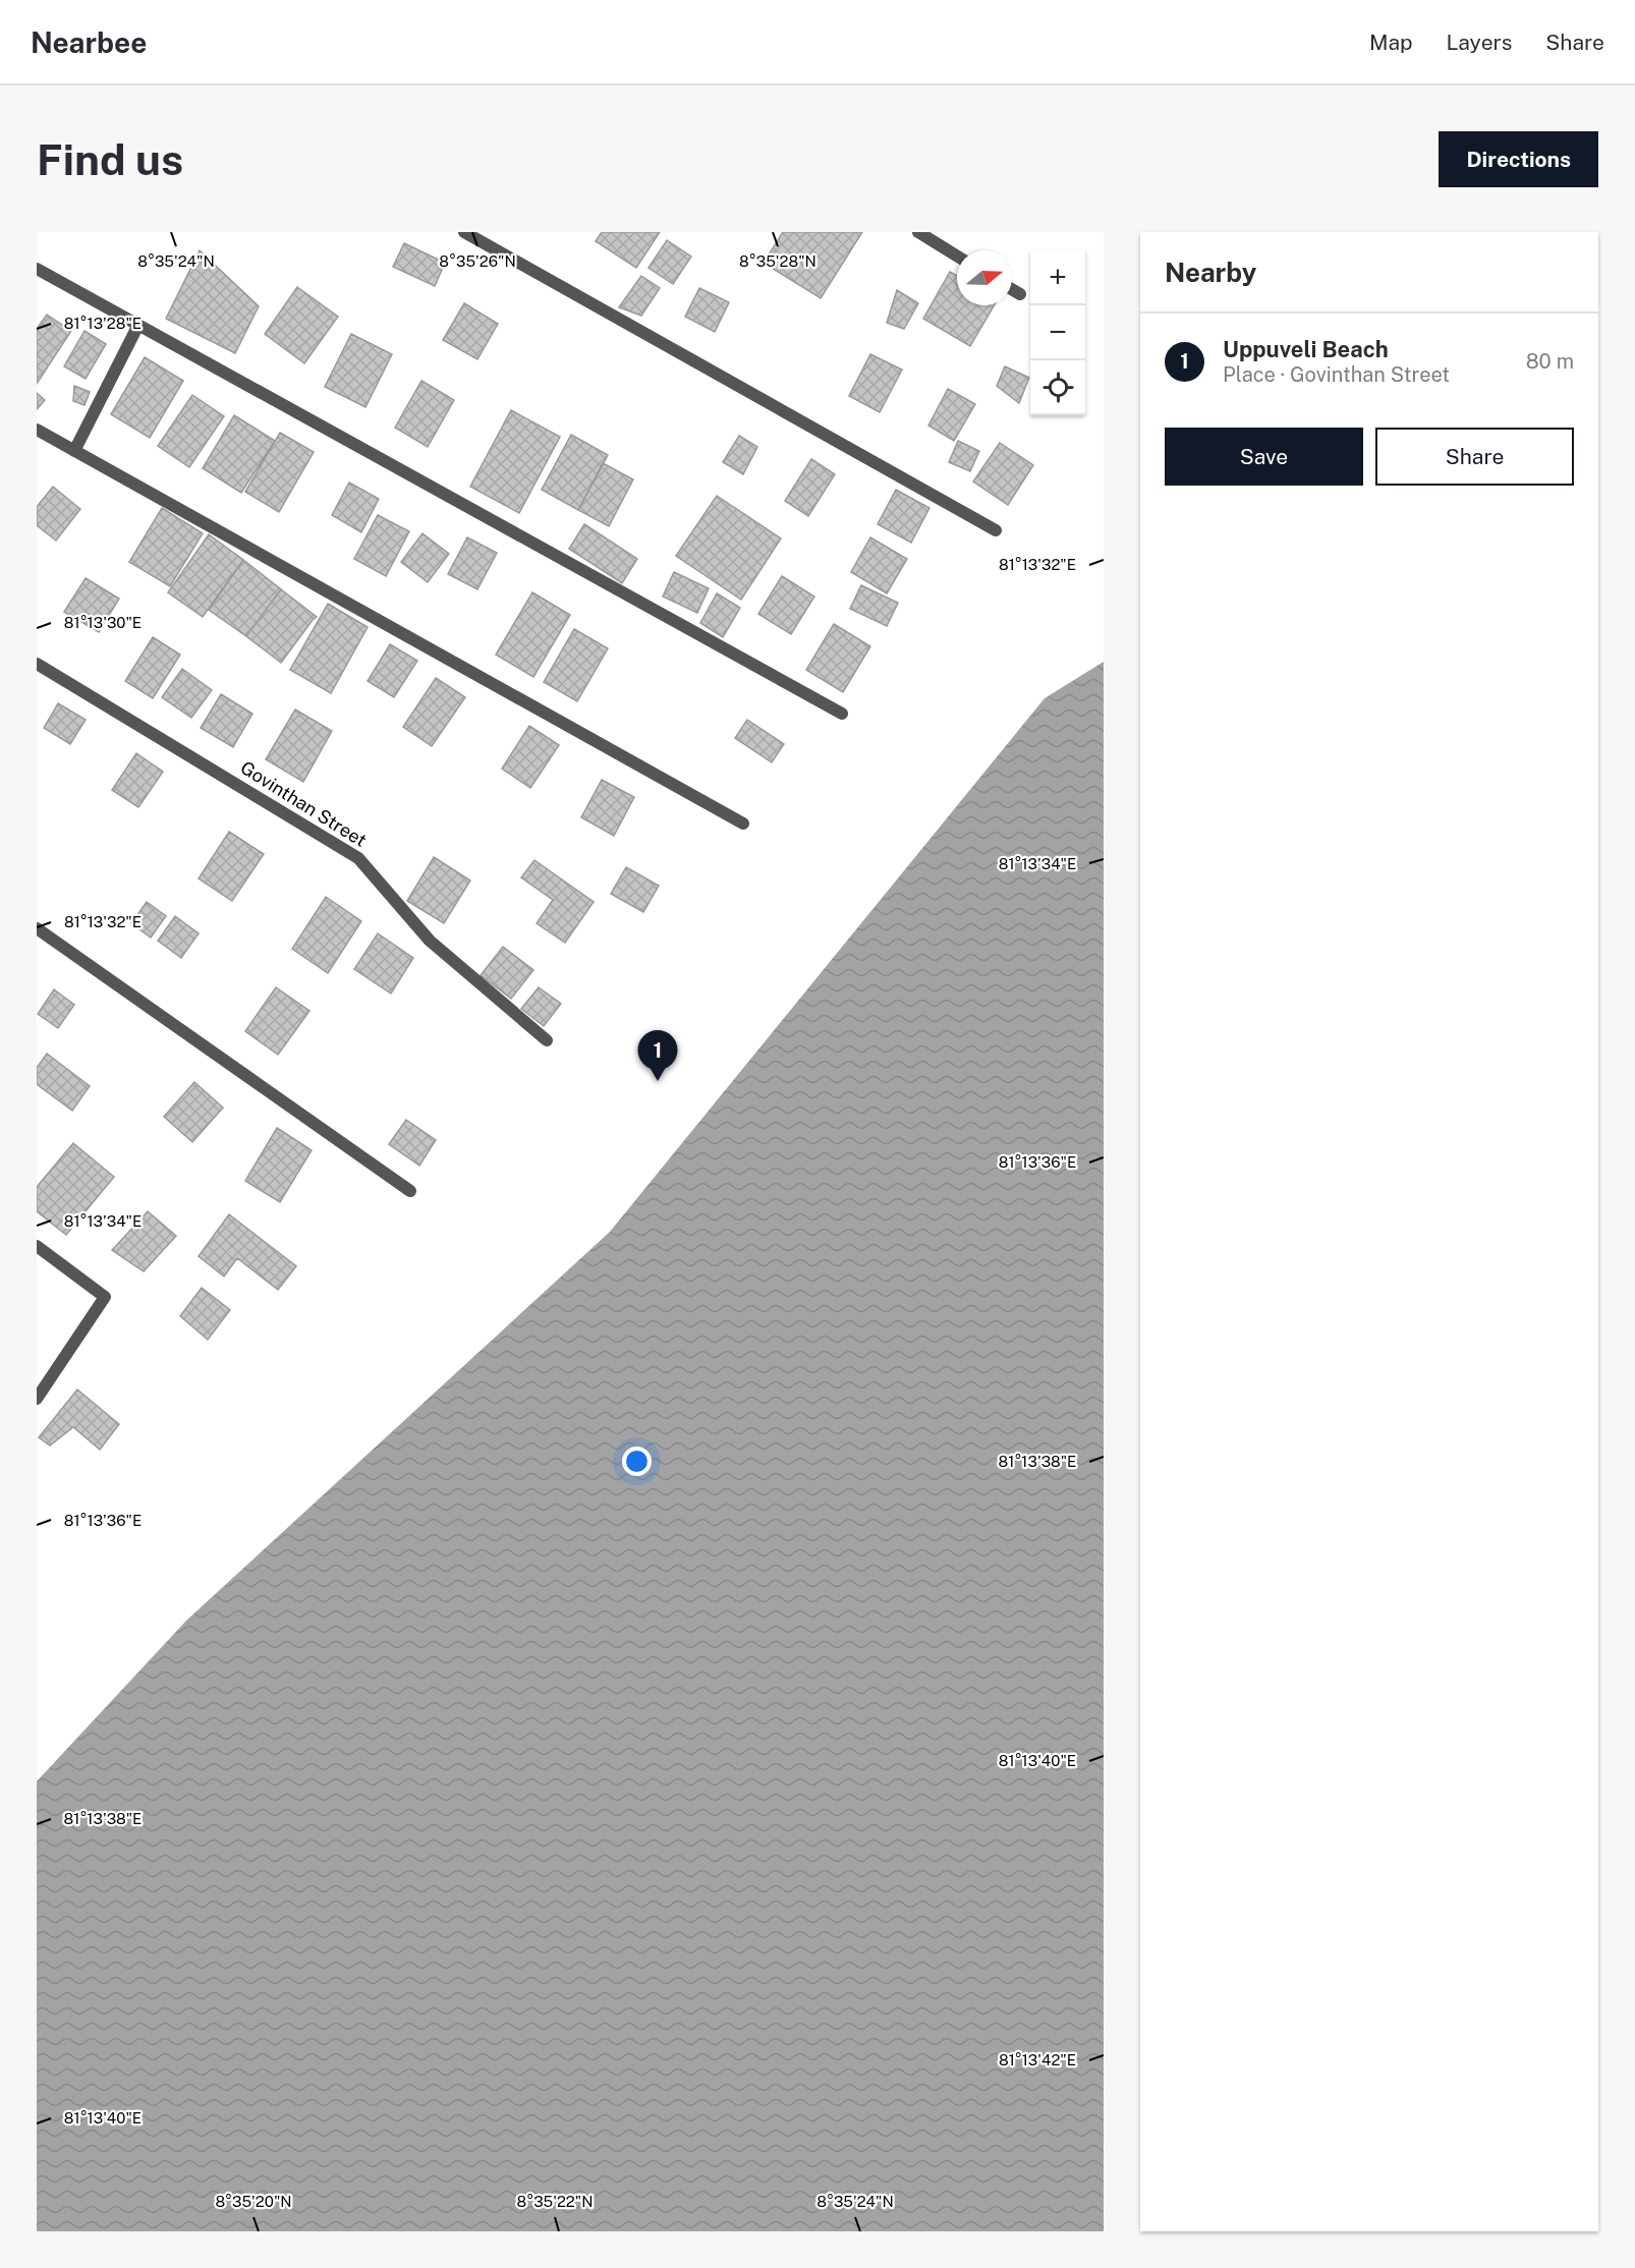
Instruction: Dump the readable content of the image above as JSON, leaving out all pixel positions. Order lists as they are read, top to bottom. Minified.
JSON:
{"streets":{"street":["Govinthan Street"]},"north":"right","page":{"header":"Nearbee","nav":["Map","Layers","Share"],"buttons":["Directions",["Save","Share"]],"title":"Find us","heading":"Nearby","map_buttons":["+","−"],"list":[{"mark":"1","name":"Uppuveli Beach","note":"Place · Govinthan Street","value":"80 m"}],"pins":"1"},"coordinates":["8°35'28\"N","8°35'24\"N","8°35'26\"N","81°13'28\"E","81°13'32\"E","81°13'30\"E","81°13'34\"E","81°13'36\"E","81°13'38\"E","81°13'40\"E","81°13'42\"E","8°35'20\"N","8°35'22\"N"]}
